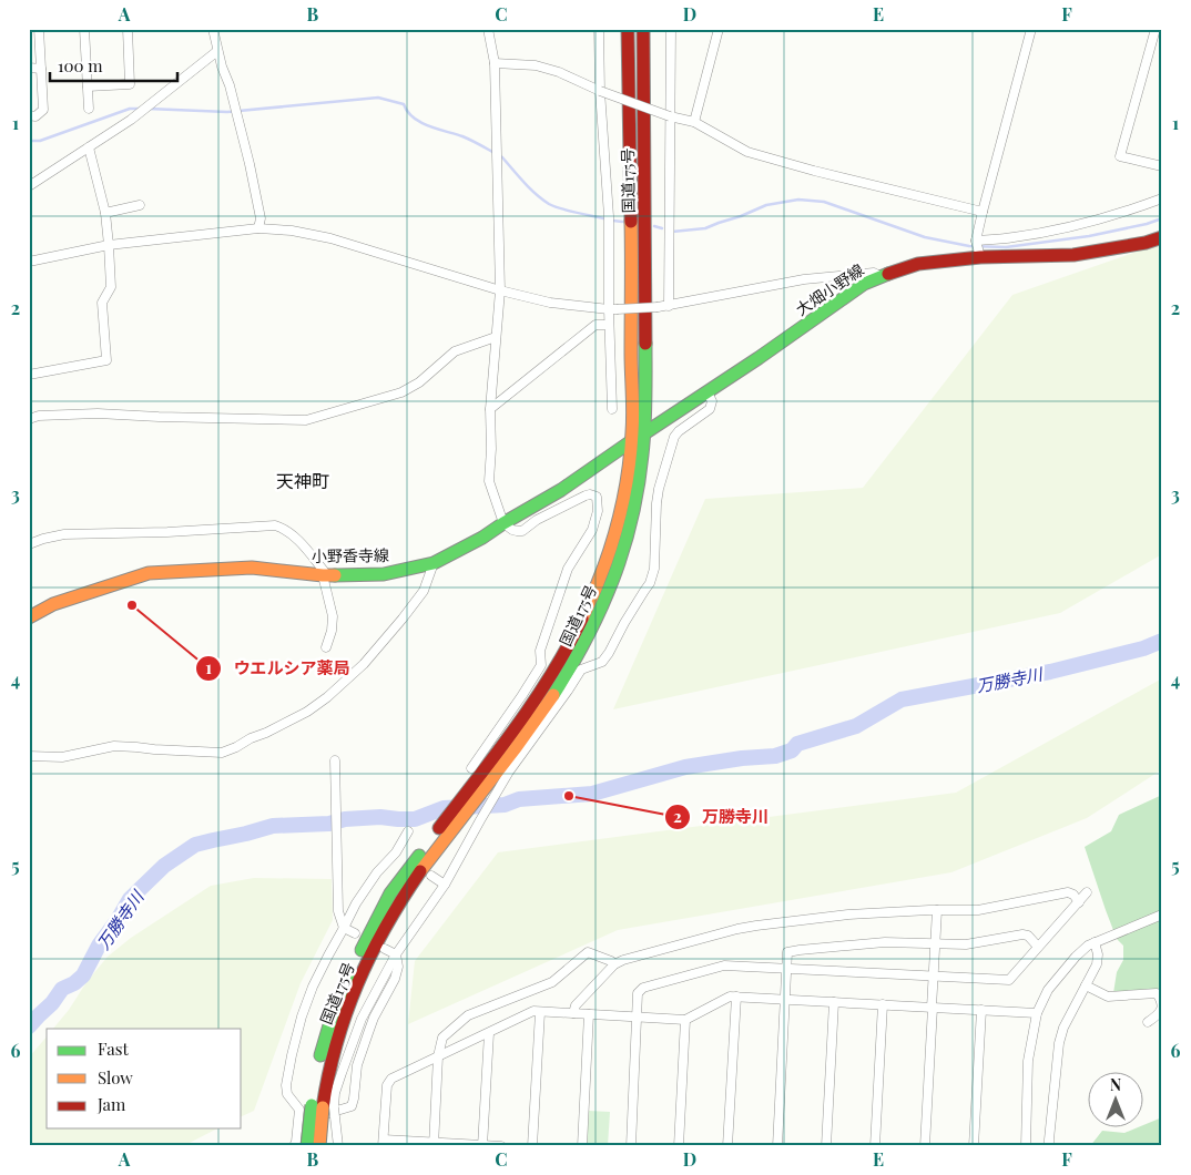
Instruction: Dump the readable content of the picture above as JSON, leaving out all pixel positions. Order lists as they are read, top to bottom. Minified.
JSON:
{"streets":{"main road":["国道175号","大畑小野線","小野香寺線"]},"crossings":[["国道175号","大畑小野線"],["国道175号","小野香寺線"],["大畑小野線","小野香寺線"]],"districts":["天神町"],"water":["万勝寺川"],"places":["ウエルシア薬局","万勝寺川"],"legend":["Fast","Slow","Jam"],"scale_bar":"100 m","north":"top","grid":{"columns":["A","B","C","D","E","F"],"rows":["1","2","3","4","5","6"]}}
